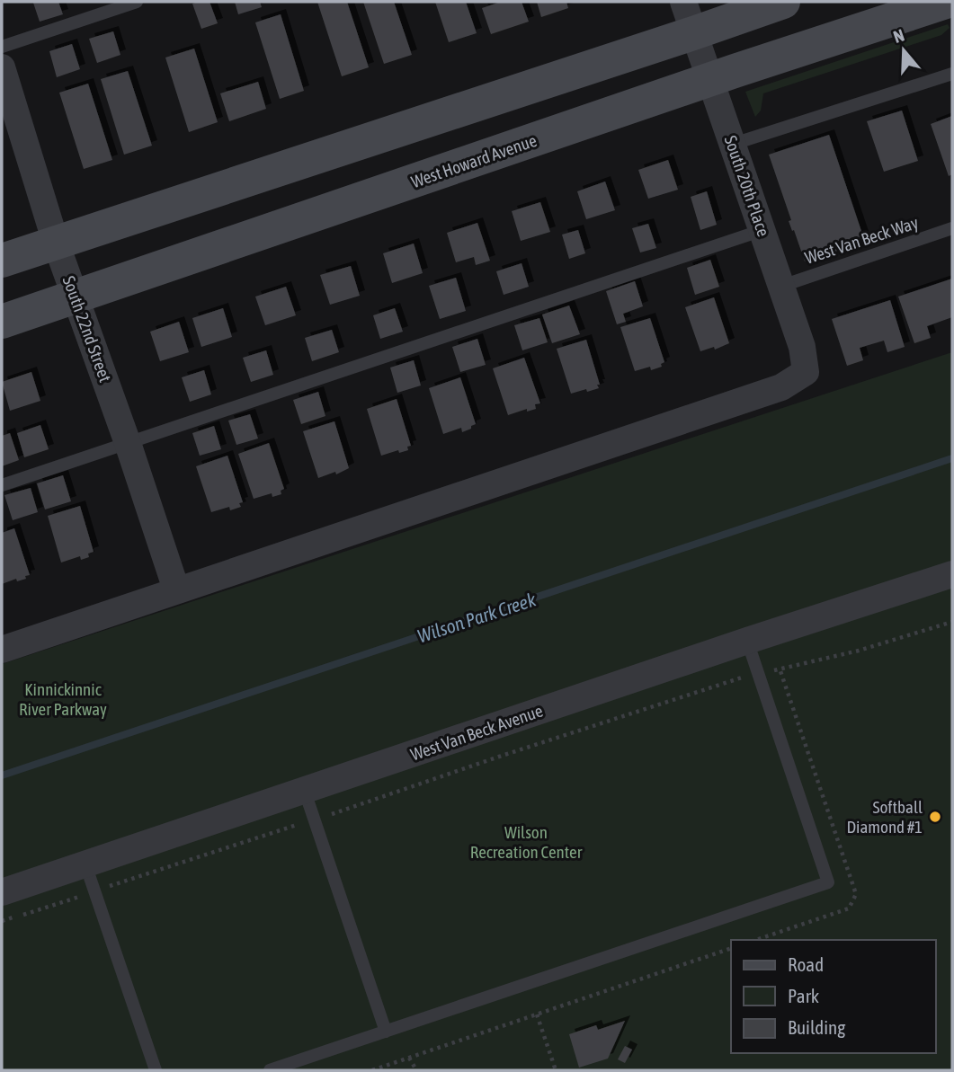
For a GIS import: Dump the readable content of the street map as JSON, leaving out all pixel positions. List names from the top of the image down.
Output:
{
  "streets": {
    "main road": ["West Howard Avenue"],
    "street": ["South 20th Place", "South 22nd Street", "West Van Beck Avenue"],
    "lane": ["West Van Beck Way"]
  },
  "crossings": [
    ["West Howard Avenue", "South 20th Place"],
    ["West Howard Avenue", "South 22nd Street"],
    ["South 20th Place", "West Van Beck Way"],
    ["South 20th Place", "South 22nd Street"]
  ],
  "water": ["Wilson Park Creek"],
  "parks": ["Kinnickinnic River Parkway", "Wilson Recreation Center"],
  "places": ["Softball Diamond #1"],
  "legend": ["Road", "Park", "Building"],
  "north": "top"
}
